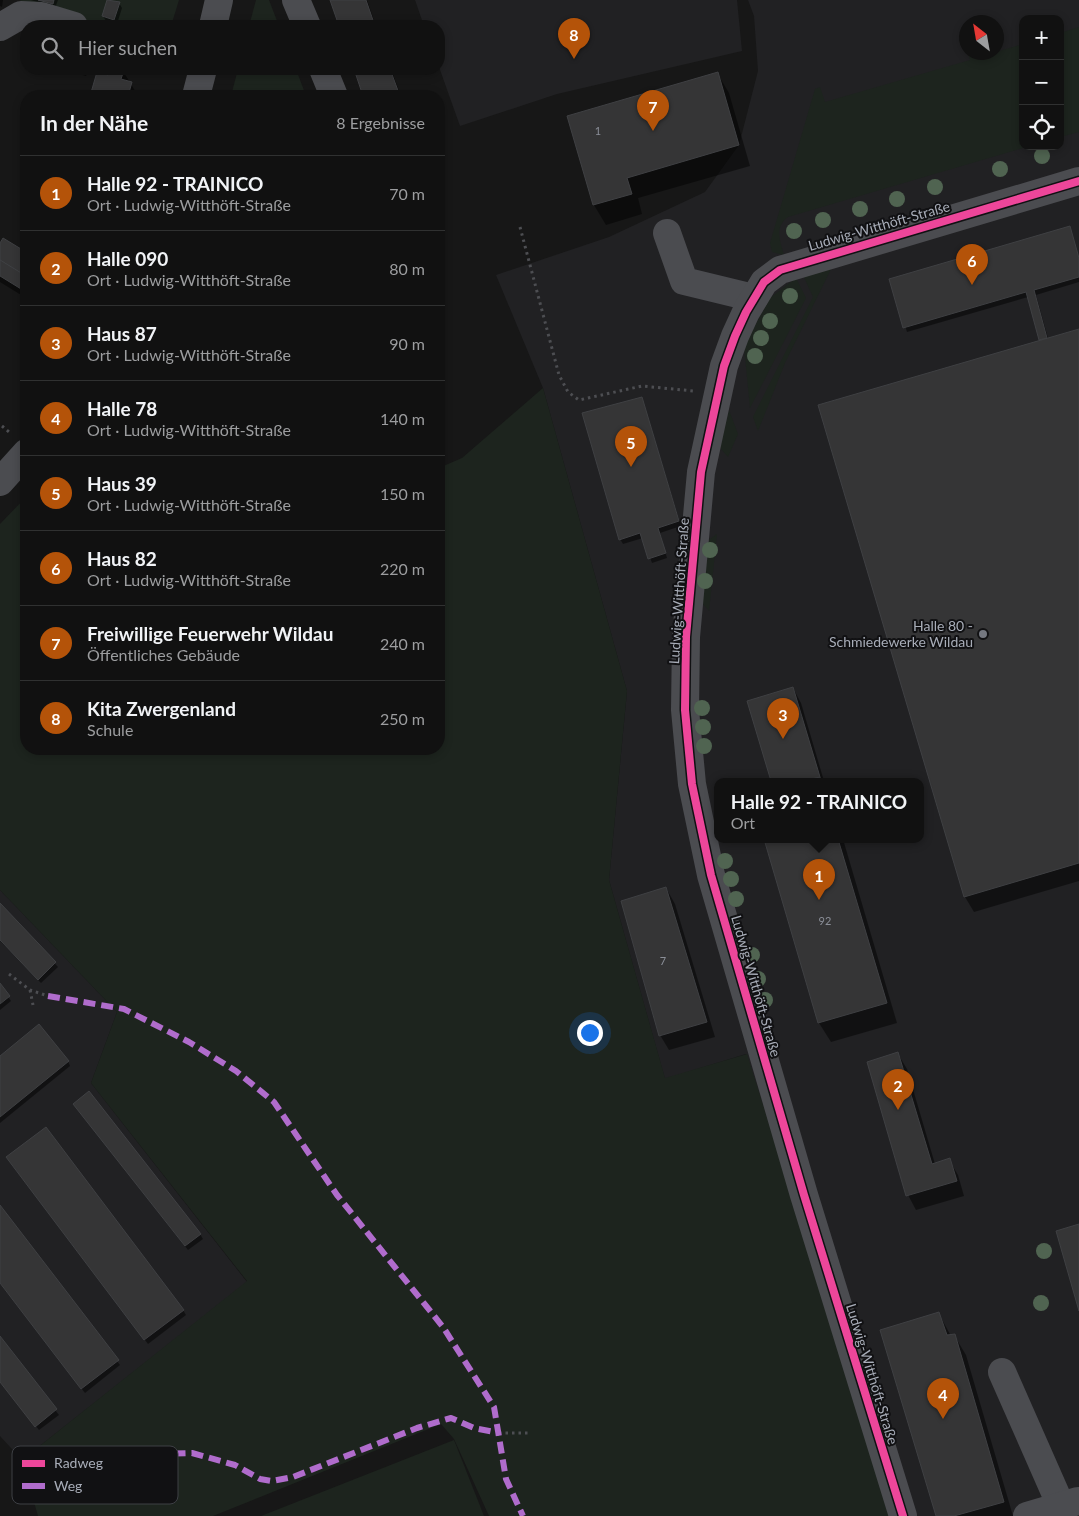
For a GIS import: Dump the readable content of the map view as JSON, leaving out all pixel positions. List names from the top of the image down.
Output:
{
  "streets": {
    "street": ["Ludwig-Witthöft-Straße"]
  },
  "places": ["Halle 80 - Schmiedewerke Wildau"],
  "house_numbers": ["1", "92", "7"],
  "legend": ["Radweg", "Weg"],
  "north": "top left",
  "page": {
    "map_buttons": ["+", "−"],
    "pins": [
      "8",
      "7",
      "6",
      "5",
      "3",
      "1",
      "2",
      "4"
    ],
    "search": "Hier suchen",
    "heading": ["In der Nähe", "8 Ergebnisse"],
    "list": [
      {
        "mark": "1",
        "name": "Halle 92 - TRAINICO",
        "note": "Ort · Ludwig-Witthöft-Straße",
        "value": "70 m"
      },
      {
        "mark": "2",
        "name": "Halle 090",
        "note": "Ort · Ludwig-Witthöft-Straße",
        "value": "80 m"
      },
      {
        "mark": "3",
        "name": "Haus 87",
        "note": "Ort · Ludwig-Witthöft-Straße",
        "value": "90 m"
      },
      {
        "mark": "4",
        "name": "Halle 78",
        "note": "Ort · Ludwig-Witthöft-Straße",
        "value": "140 m"
      },
      {
        "mark": "5",
        "name": "Haus 39",
        "note": "Ort · Ludwig-Witthöft-Straße",
        "value": "150 m"
      },
      {
        "mark": "6",
        "name": "Haus 82",
        "note": "Ort · Ludwig-Witthöft-Straße",
        "value": "220 m"
      },
      {
        "mark": "7",
        "name": "Freiwillige Feuerwehr Wildau",
        "note": "Öffentliches Gebäude",
        "value": "240 m"
      },
      {
        "mark": "8",
        "name": "Kita Zwergenland",
        "note": "Schule",
        "value": "250 m"
      }
    ],
    "popup": ["Halle 92 - TRAINICO", "Ort"]
  }
}
